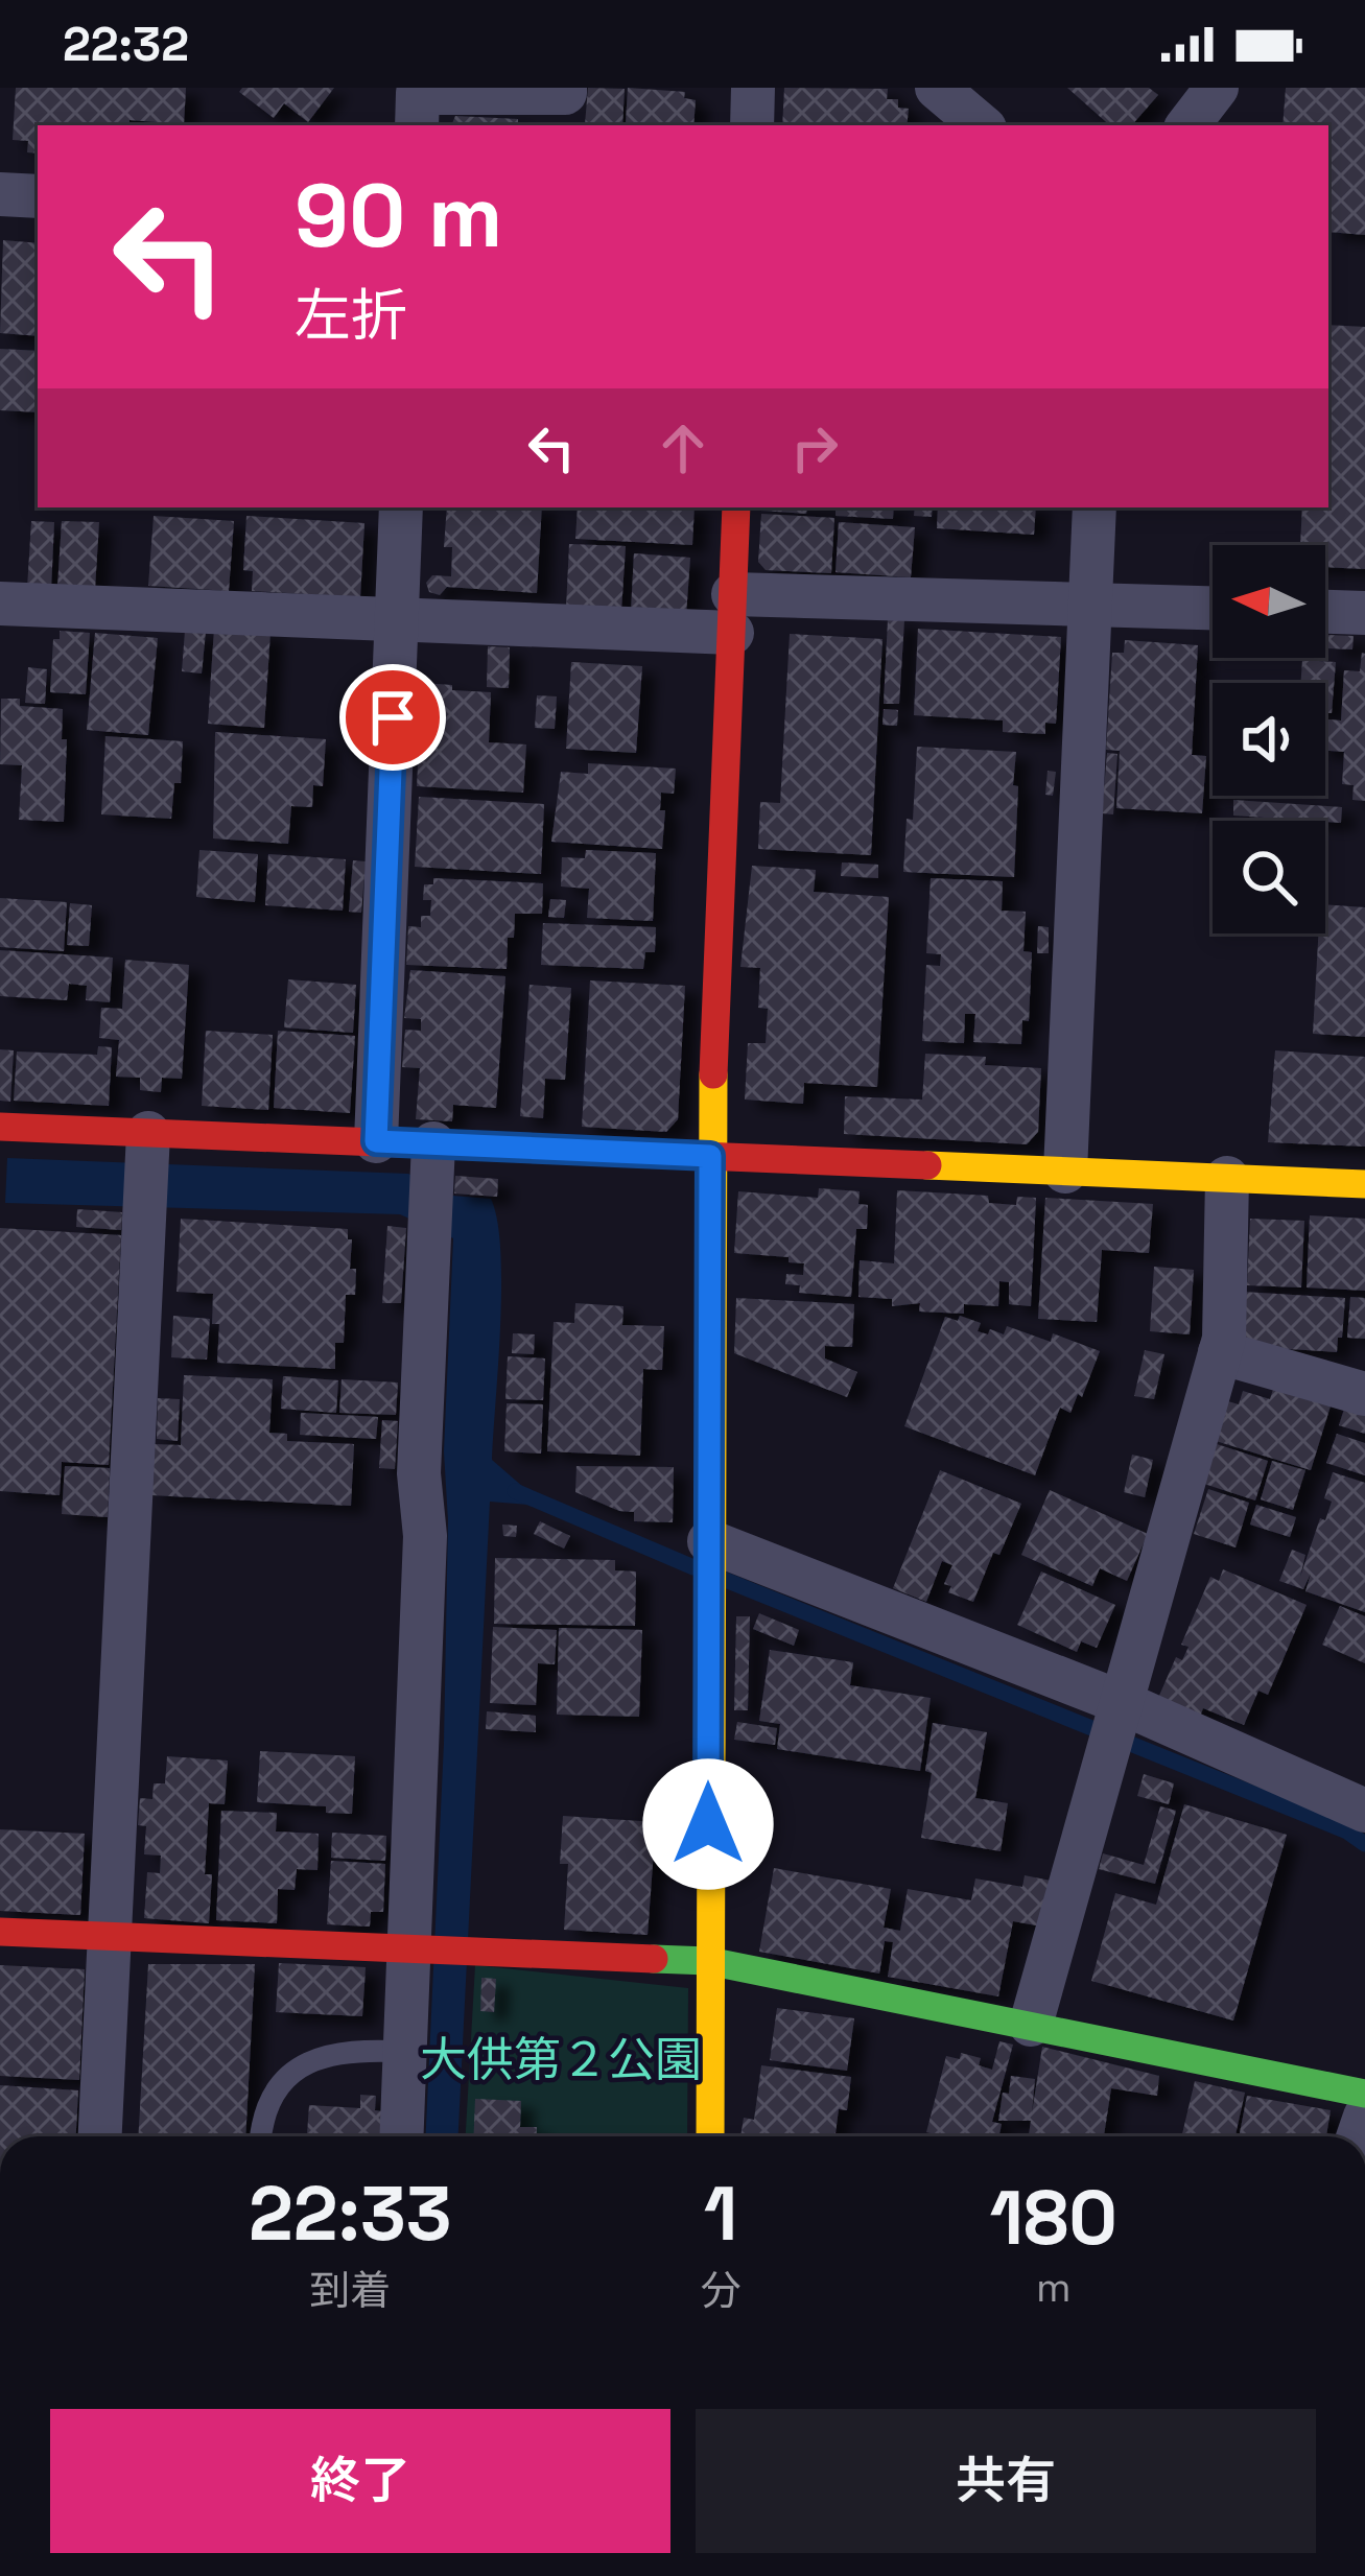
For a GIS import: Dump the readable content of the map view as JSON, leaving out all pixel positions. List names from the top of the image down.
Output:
{
  "parks": ["大供第２公園"],
  "north": "left",
  "page": {
    "status": "22:32",
    "turn": ["90 m", "左折"],
    "eta": [
      "22:33",
      "到着",
      "1",
      "分",
      "180",
      "m"
    ],
    "buttons": ["終了", "共有"]
  }
}
